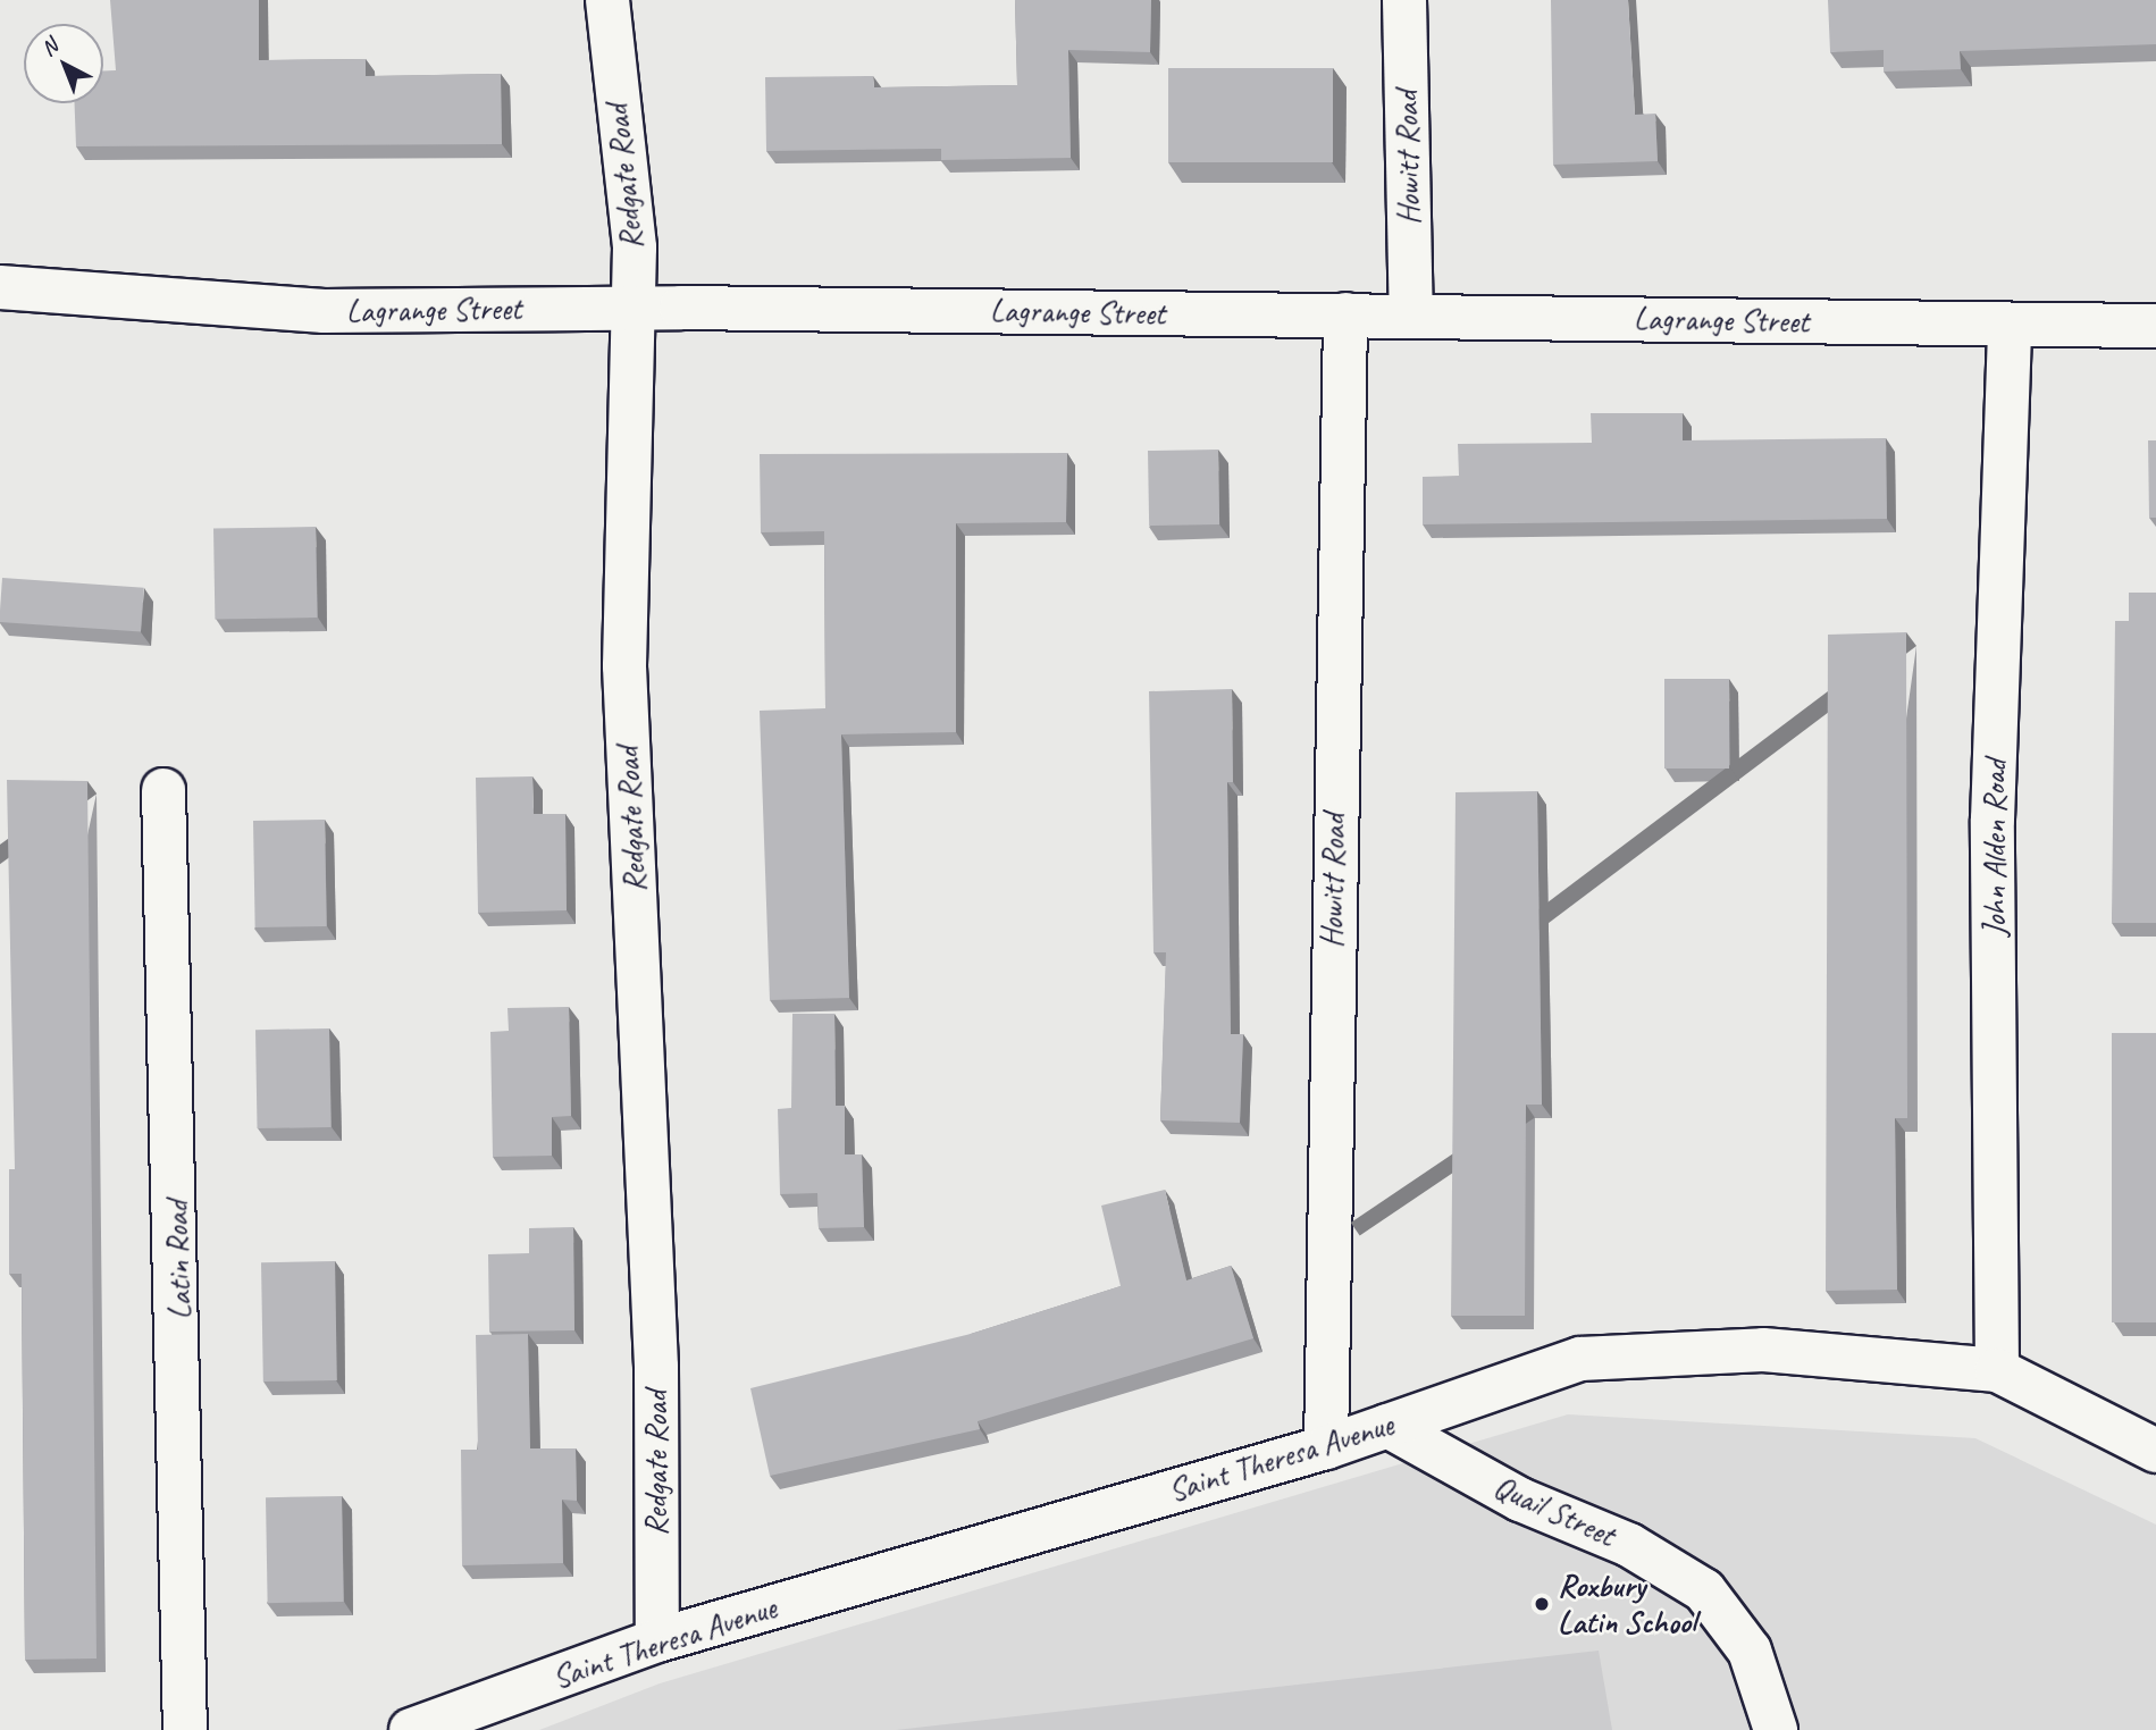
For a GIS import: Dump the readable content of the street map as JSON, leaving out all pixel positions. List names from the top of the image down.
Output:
{
  "streets": {
    "street": [
      "Howitt Road",
      "Redgate Road",
      "Lagrange Street",
      "John Alden Road",
      "Latin Road",
      "Saint Theresa Avenue",
      "Quail Street"
    ]
  },
  "crossings": [
    ["Howitt Road", "Lagrange Street"],
    ["Howitt Road", "Saint Theresa Avenue"],
    ["Redgate Road", "Lagrange Street"],
    ["Redgate Road", "Saint Theresa Avenue"],
    ["Lagrange Street", "John Alden Road"],
    ["John Alden Road", "Saint Theresa Avenue"],
    ["Saint Theresa Avenue", "Quail Street"]
  ],
  "places": ["Roxbury Latin School"],
  "north": "top left"
}
